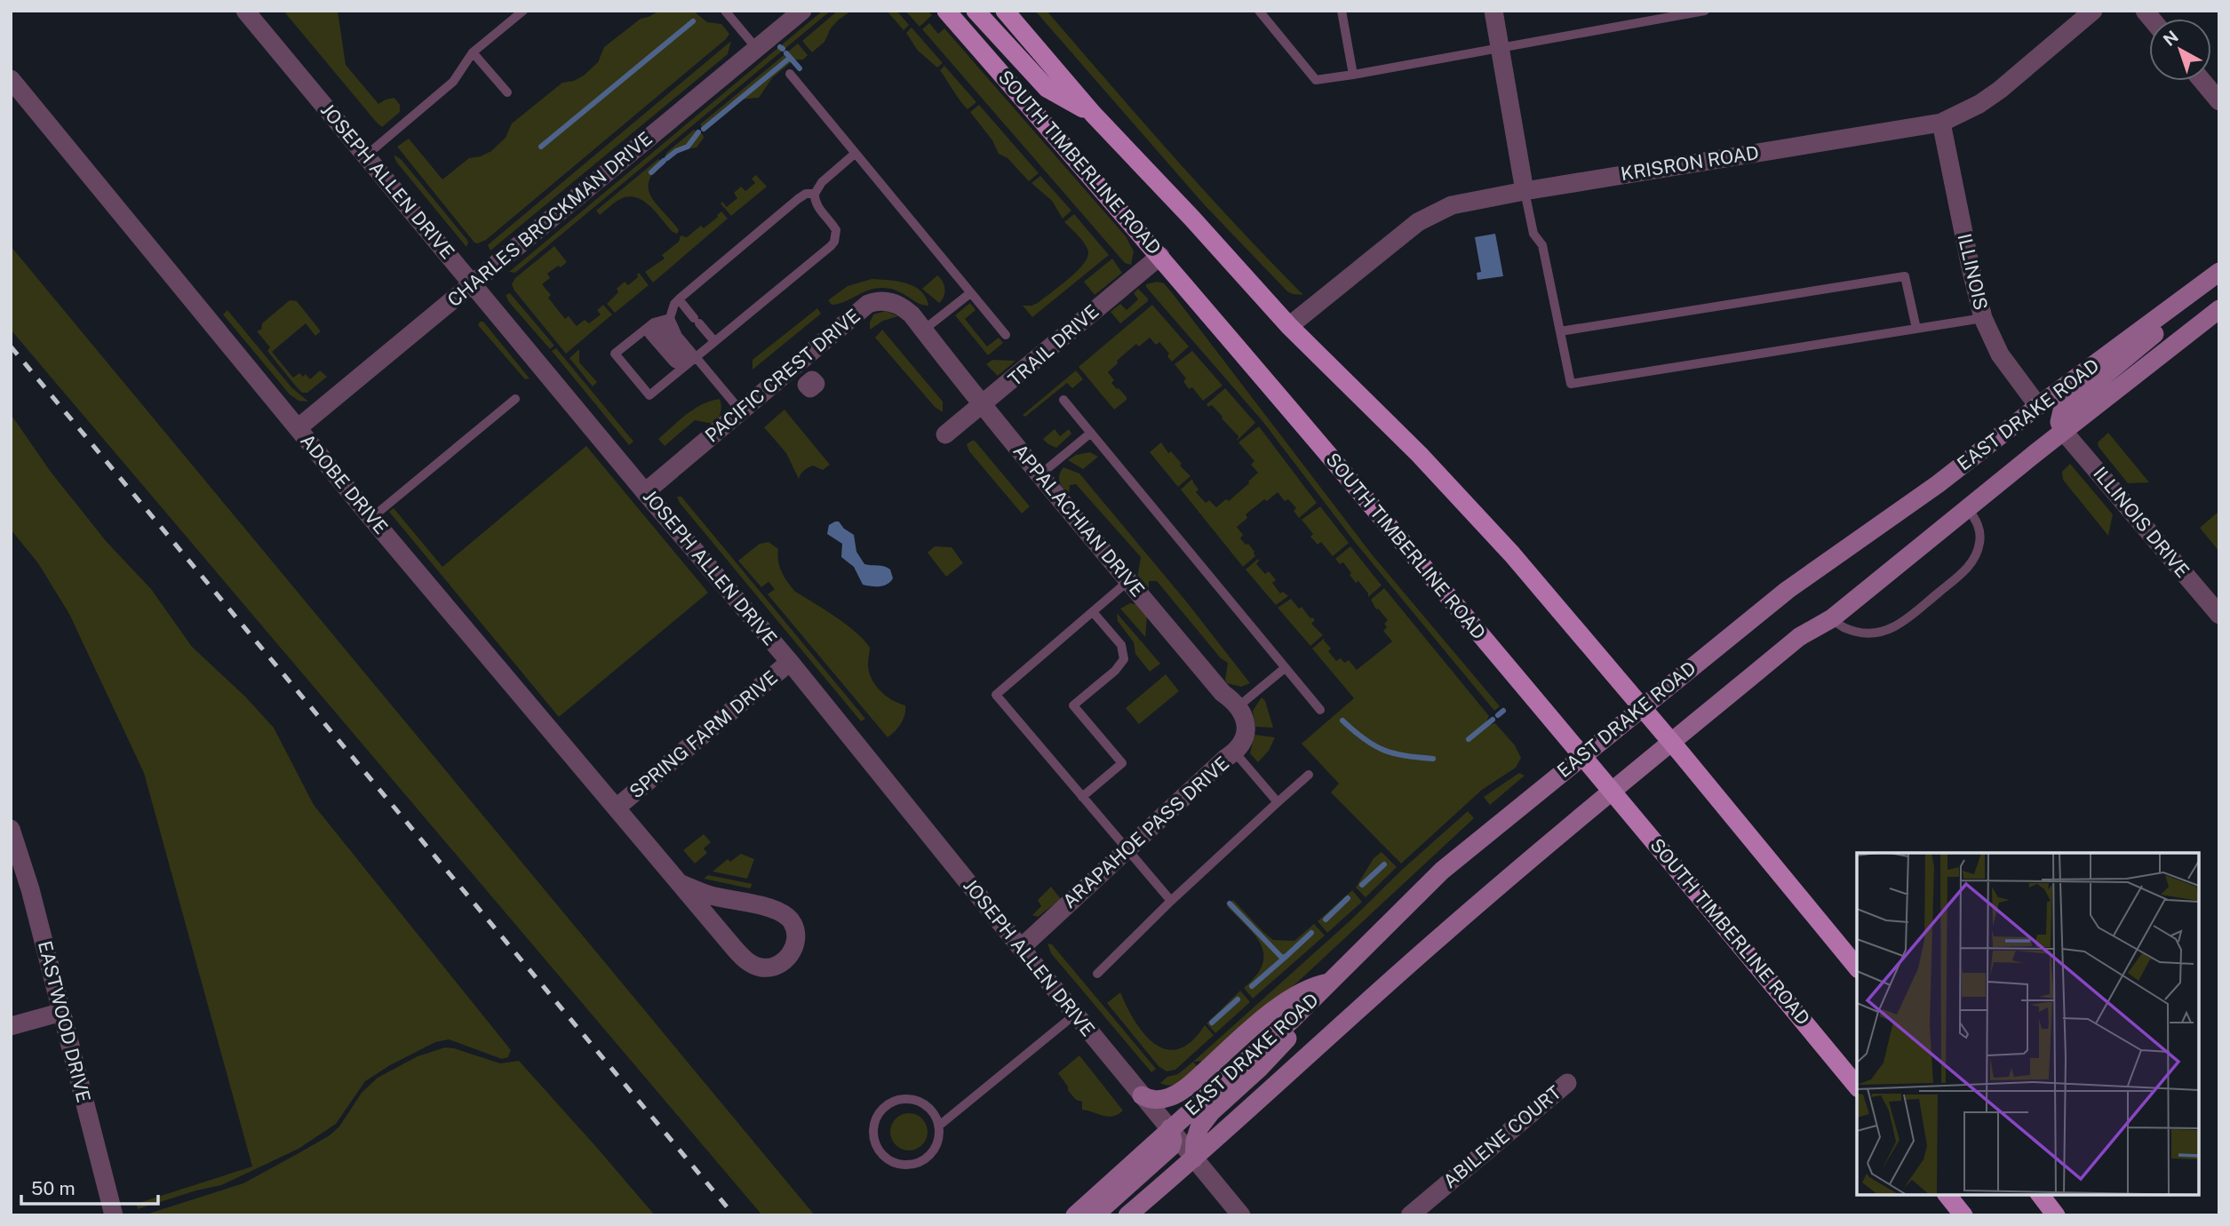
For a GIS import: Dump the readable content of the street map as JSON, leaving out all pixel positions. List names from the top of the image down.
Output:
{
  "streets": {
    "main road": ["SOUTH TIMBERLINE ROAD", "EAST DRAKE ROAD"],
    "street": [
      "KRISRON ROAD",
      "JOSEPH ALLEN DRIVE",
      "CHARLES BROCKMAN DRIVE",
      "ILLINOIS",
      "TRAIL DRIVE",
      "PACIFIC CREST DRIVE",
      "ADOBE DRIVE",
      "APPALACHIAN DRIVE",
      "ILLINOIS DRIVE",
      "SPRING FARM DRIVE",
      "ARAPAHOE PASS DRIVE",
      "EASTWOOD DRIVE",
      "ABILENE COURT"
    ]
  },
  "crossings": [
    ["SOUTH TIMBERLINE ROAD", "TRAIL DRIVE"],
    ["SOUTH TIMBERLINE ROAD", "EAST DRAKE ROAD"],
    ["KRISRON ROAD", "ILLINOIS"],
    ["JOSEPH ALLEN DRIVE", "CHARLES BROCKMAN DRIVE"],
    ["JOSEPH ALLEN DRIVE", "PACIFIC CREST DRIVE"],
    ["JOSEPH ALLEN DRIVE", "EAST DRAKE ROAD"],
    ["JOSEPH ALLEN DRIVE", "SPRING FARM DRIVE"],
    ["JOSEPH ALLEN DRIVE", "ARAPAHOE PASS DRIVE"],
    ["CHARLES BROCKMAN DRIVE", "ADOBE DRIVE"],
    ["ILLINOIS", "EAST DRAKE ROAD"],
    ["TRAIL DRIVE", "APPALACHIAN DRIVE"],
    ["PACIFIC CREST DRIVE", "APPALACHIAN DRIVE"],
    ["EAST DRAKE ROAD", "ILLINOIS DRIVE"],
    ["ADOBE DRIVE", "SPRING FARM DRIVE"],
    ["APPALACHIAN DRIVE", "ARAPAHOE PASS DRIVE"]
  ],
  "scale_bar": "50 m",
  "north": "top left"
}
